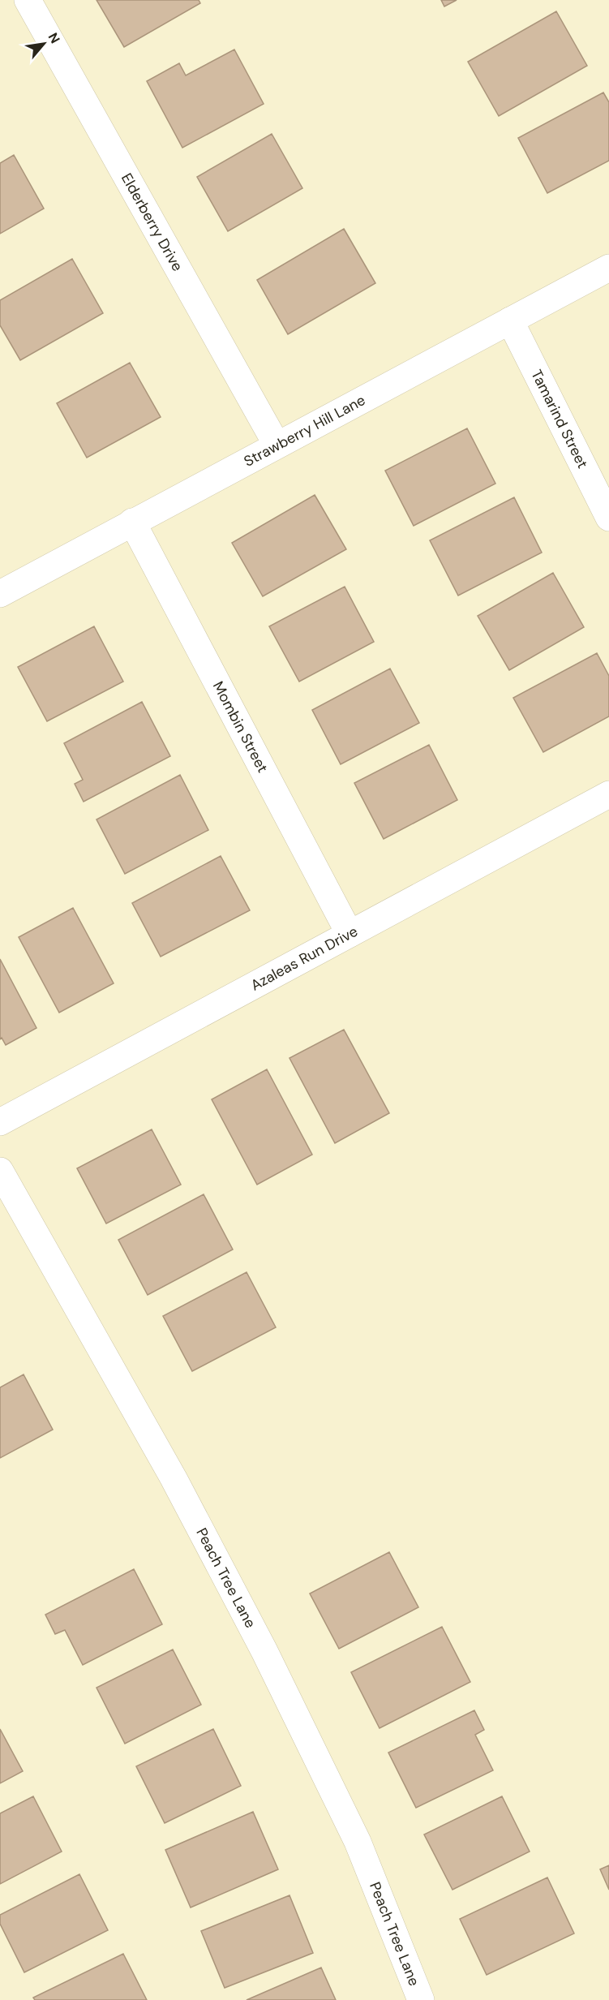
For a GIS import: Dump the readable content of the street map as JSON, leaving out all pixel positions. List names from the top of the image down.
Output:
{
  "streets": {
    "street": [
      "Elderberry Drive",
      "Tamarind Street",
      "Strawberry Hill Lane",
      "Mombin Street",
      "Azaleas Run Drive",
      "Peach Tree Lane"
    ]
  },
  "crossings": [
    ["Elderberry Drive", "Strawberry Hill Lane"],
    ["Tamarind Street", "Strawberry Hill Lane"],
    ["Strawberry Hill Lane", "Mombin Street"],
    ["Mombin Street", "Azaleas Run Drive"]
  ],
  "north": "top right"
}
